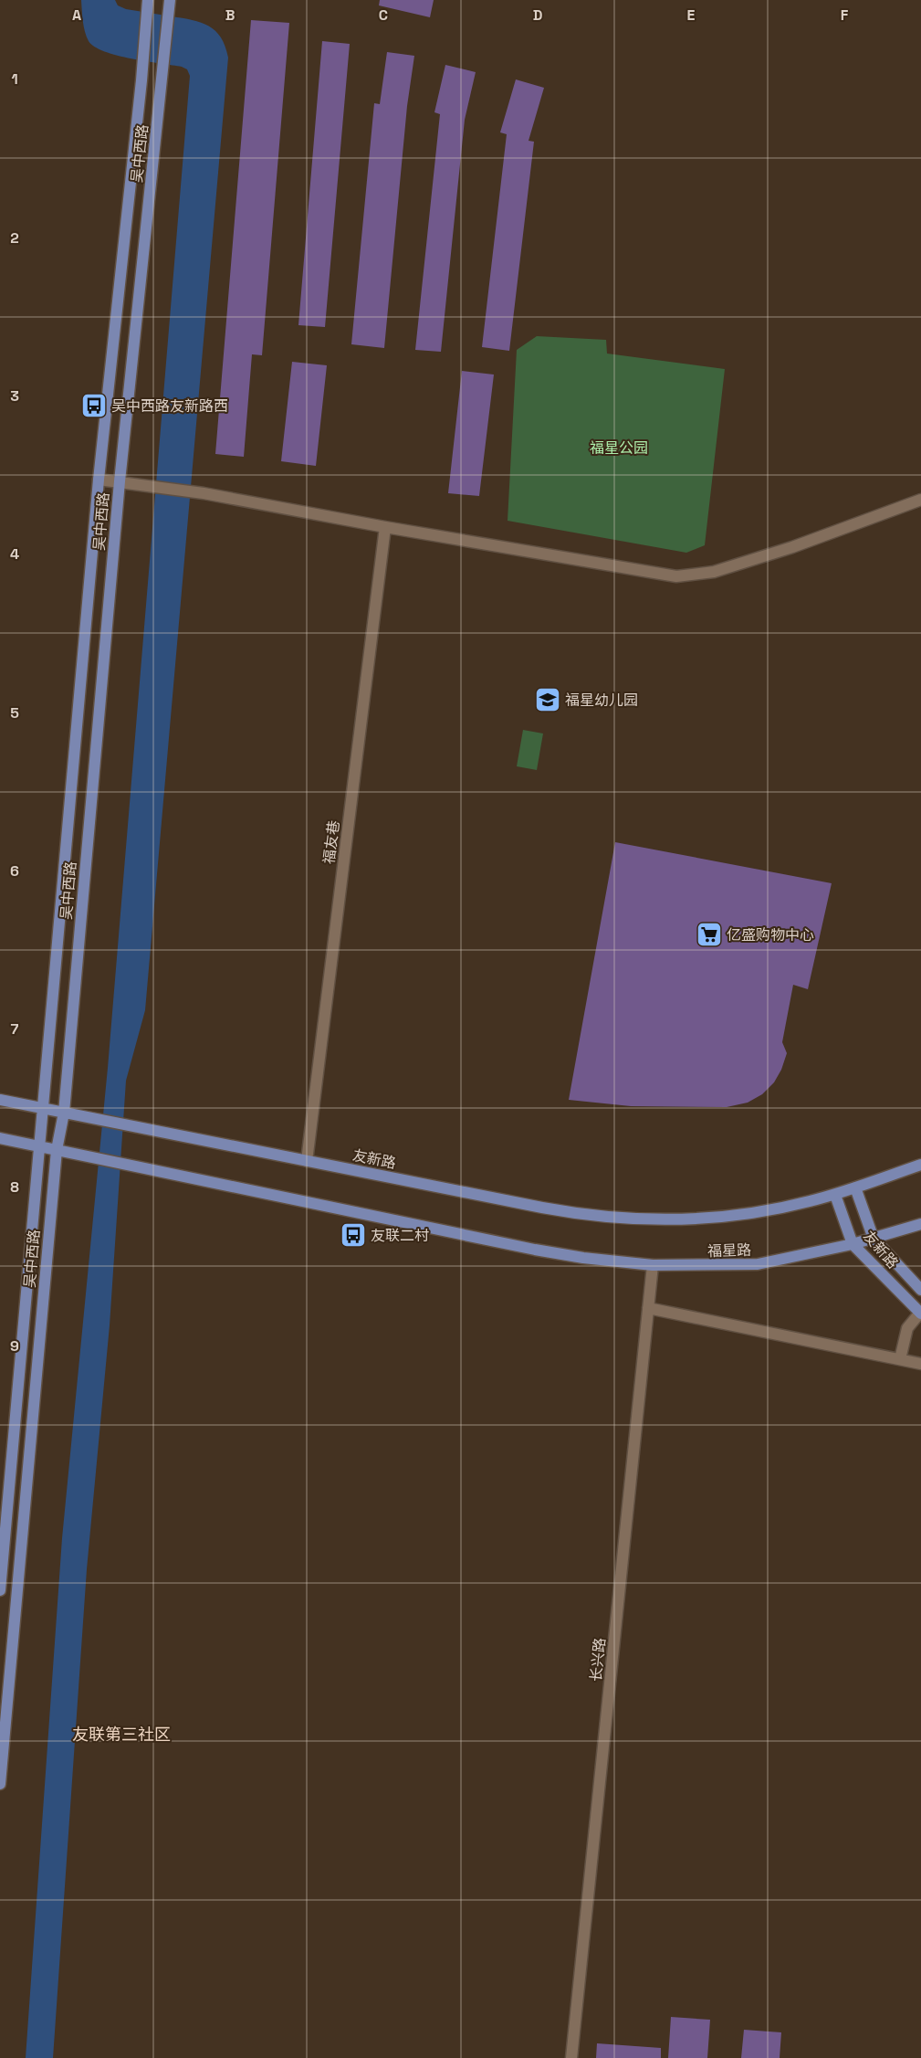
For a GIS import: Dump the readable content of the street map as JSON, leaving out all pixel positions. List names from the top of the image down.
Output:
{
  "streets": {
    "main road": ["吴中西路", "友新路", "福星路"],
    "street": ["福友巷", "长兴路"]
  },
  "crossings": [
    ["吴中西路", "友新路"],
    ["吴中西路", "福星路"],
    ["福友巷", "友新路"],
    ["友新路", "福星路"],
    ["福星路", "长兴路"]
  ],
  "districts": ["友联第三社区"],
  "parks": ["福星公园"],
  "places": {
    "bus stop": ["吴中西路友新路西", "友联二村"],
    "school or university": ["福星幼儿园"],
    "supermarket": ["亿盛购物中心"]
  },
  "grid": {
    "columns": [
      "A",
      "B",
      "C",
      "D",
      "E",
      "F"
    ],
    "rows": [
      "1",
      "2",
      "3",
      "4",
      "5",
      "6",
      "7",
      "8",
      "9"
    ]
  }
}
